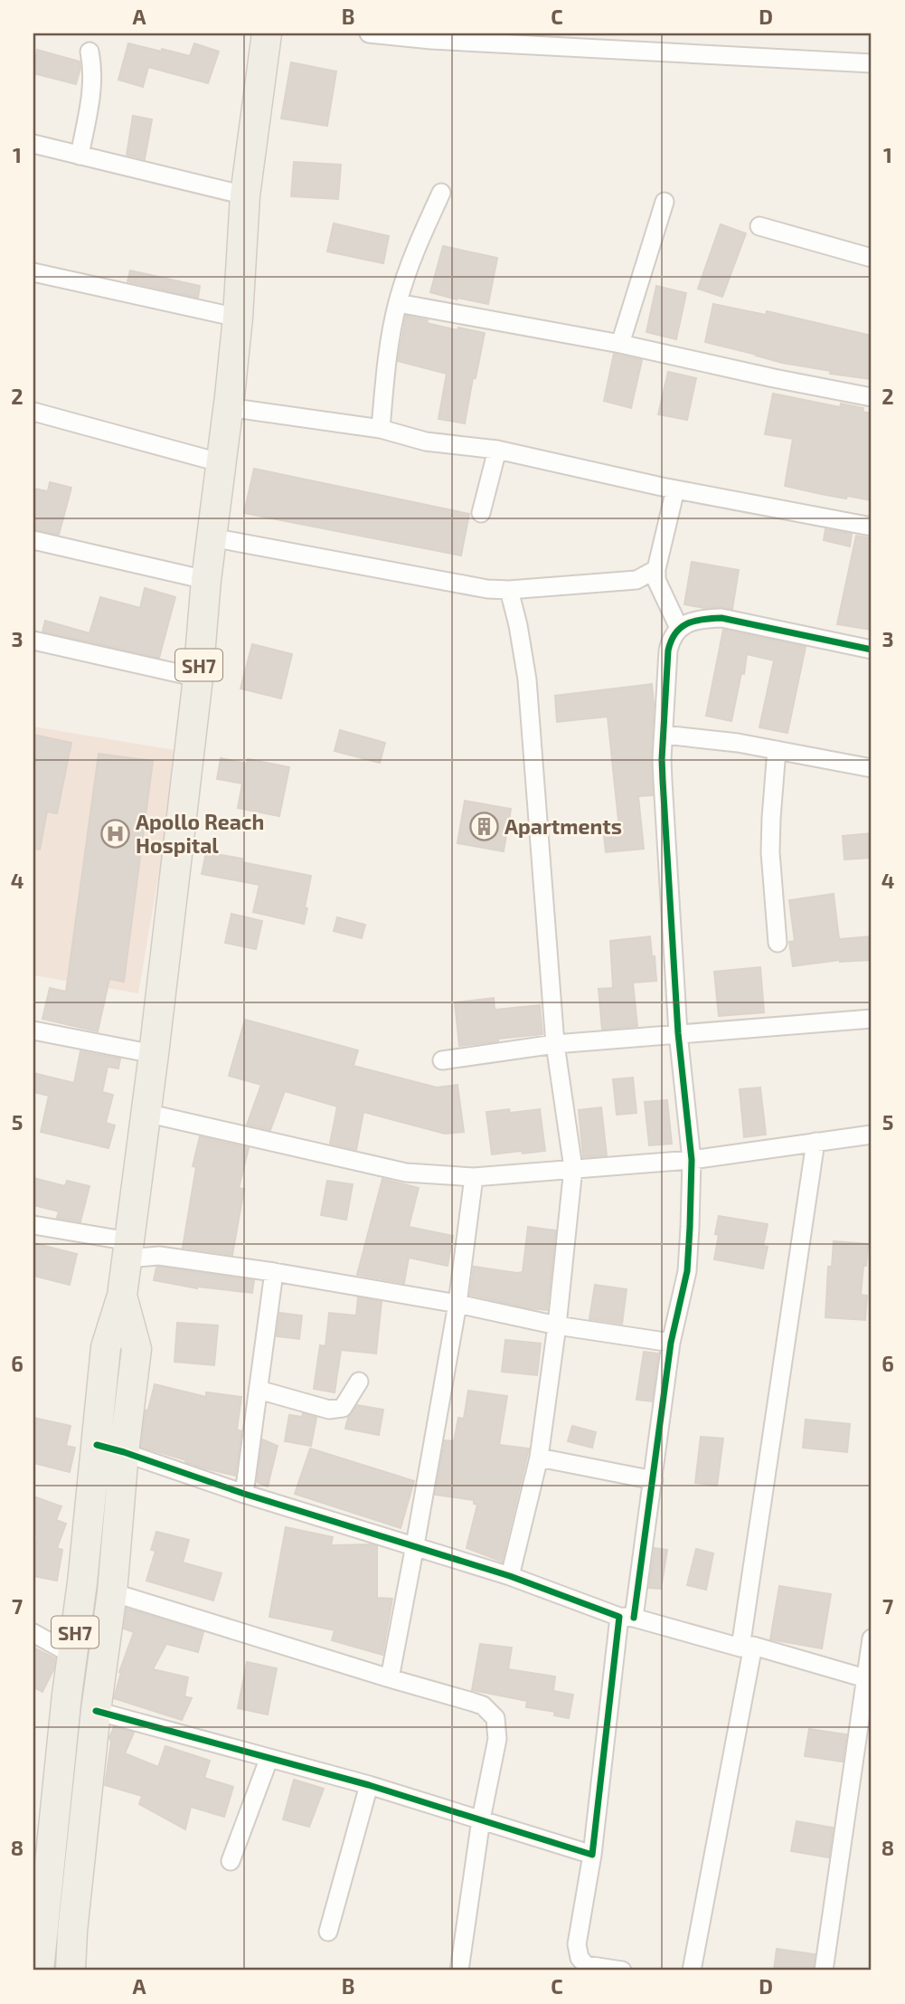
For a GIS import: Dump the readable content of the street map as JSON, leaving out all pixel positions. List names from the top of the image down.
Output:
{
  "streets": {
    "main road": ["SH7"]
  },
  "places": {
    "building": ["Apartments"],
    "hospital": ["Apollo Reach Hospital"]
  },
  "grid": {
    "columns": [
      "A",
      "B",
      "C",
      "D"
    ],
    "rows": [
      "1",
      "2",
      "3",
      "4",
      "5",
      "6",
      "7",
      "8"
    ]
  }
}
